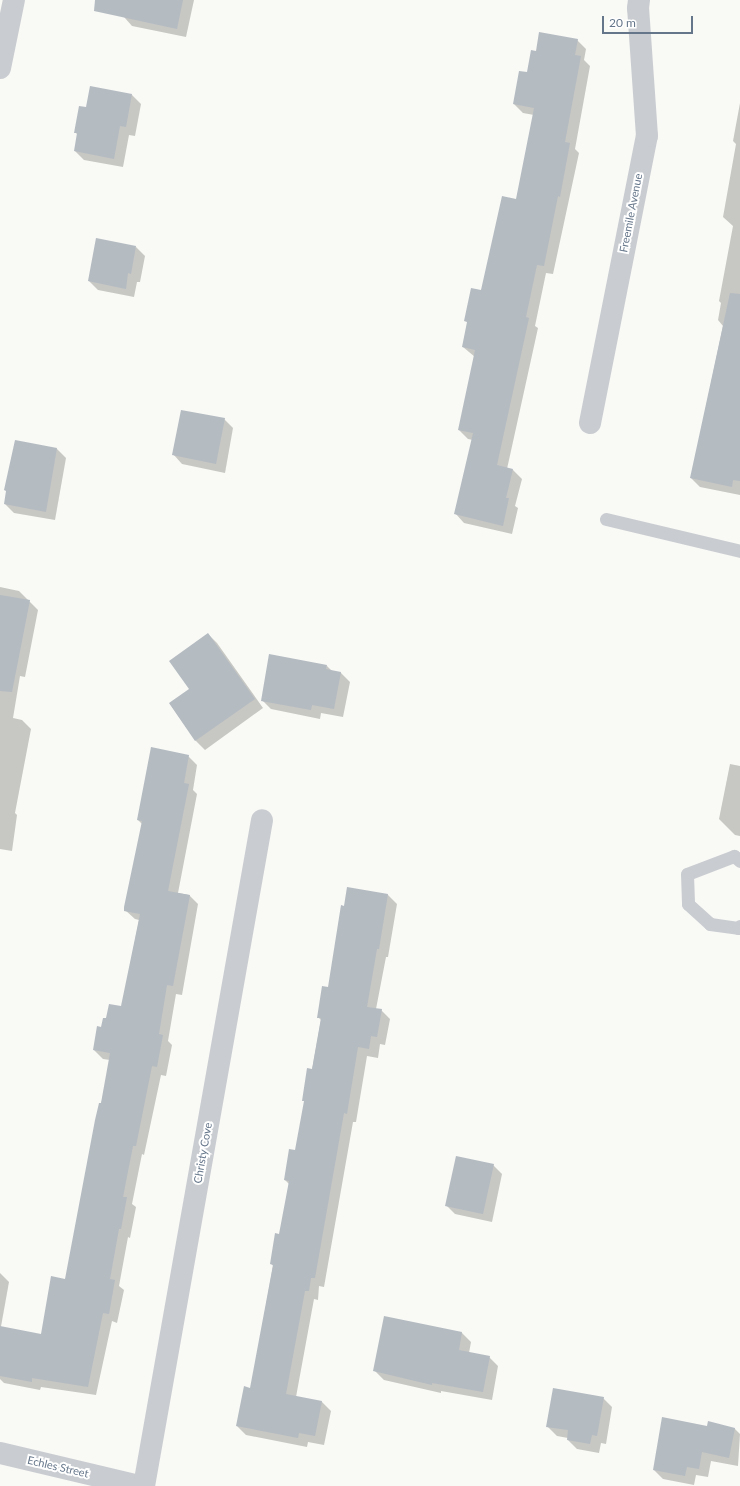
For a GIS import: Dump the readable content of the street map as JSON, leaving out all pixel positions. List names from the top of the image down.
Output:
{
  "streets": {
    "street": ["Freemile Avenue", "Christy Cove", "Echles Street"]
  },
  "scale_bar": "20 m"
}
